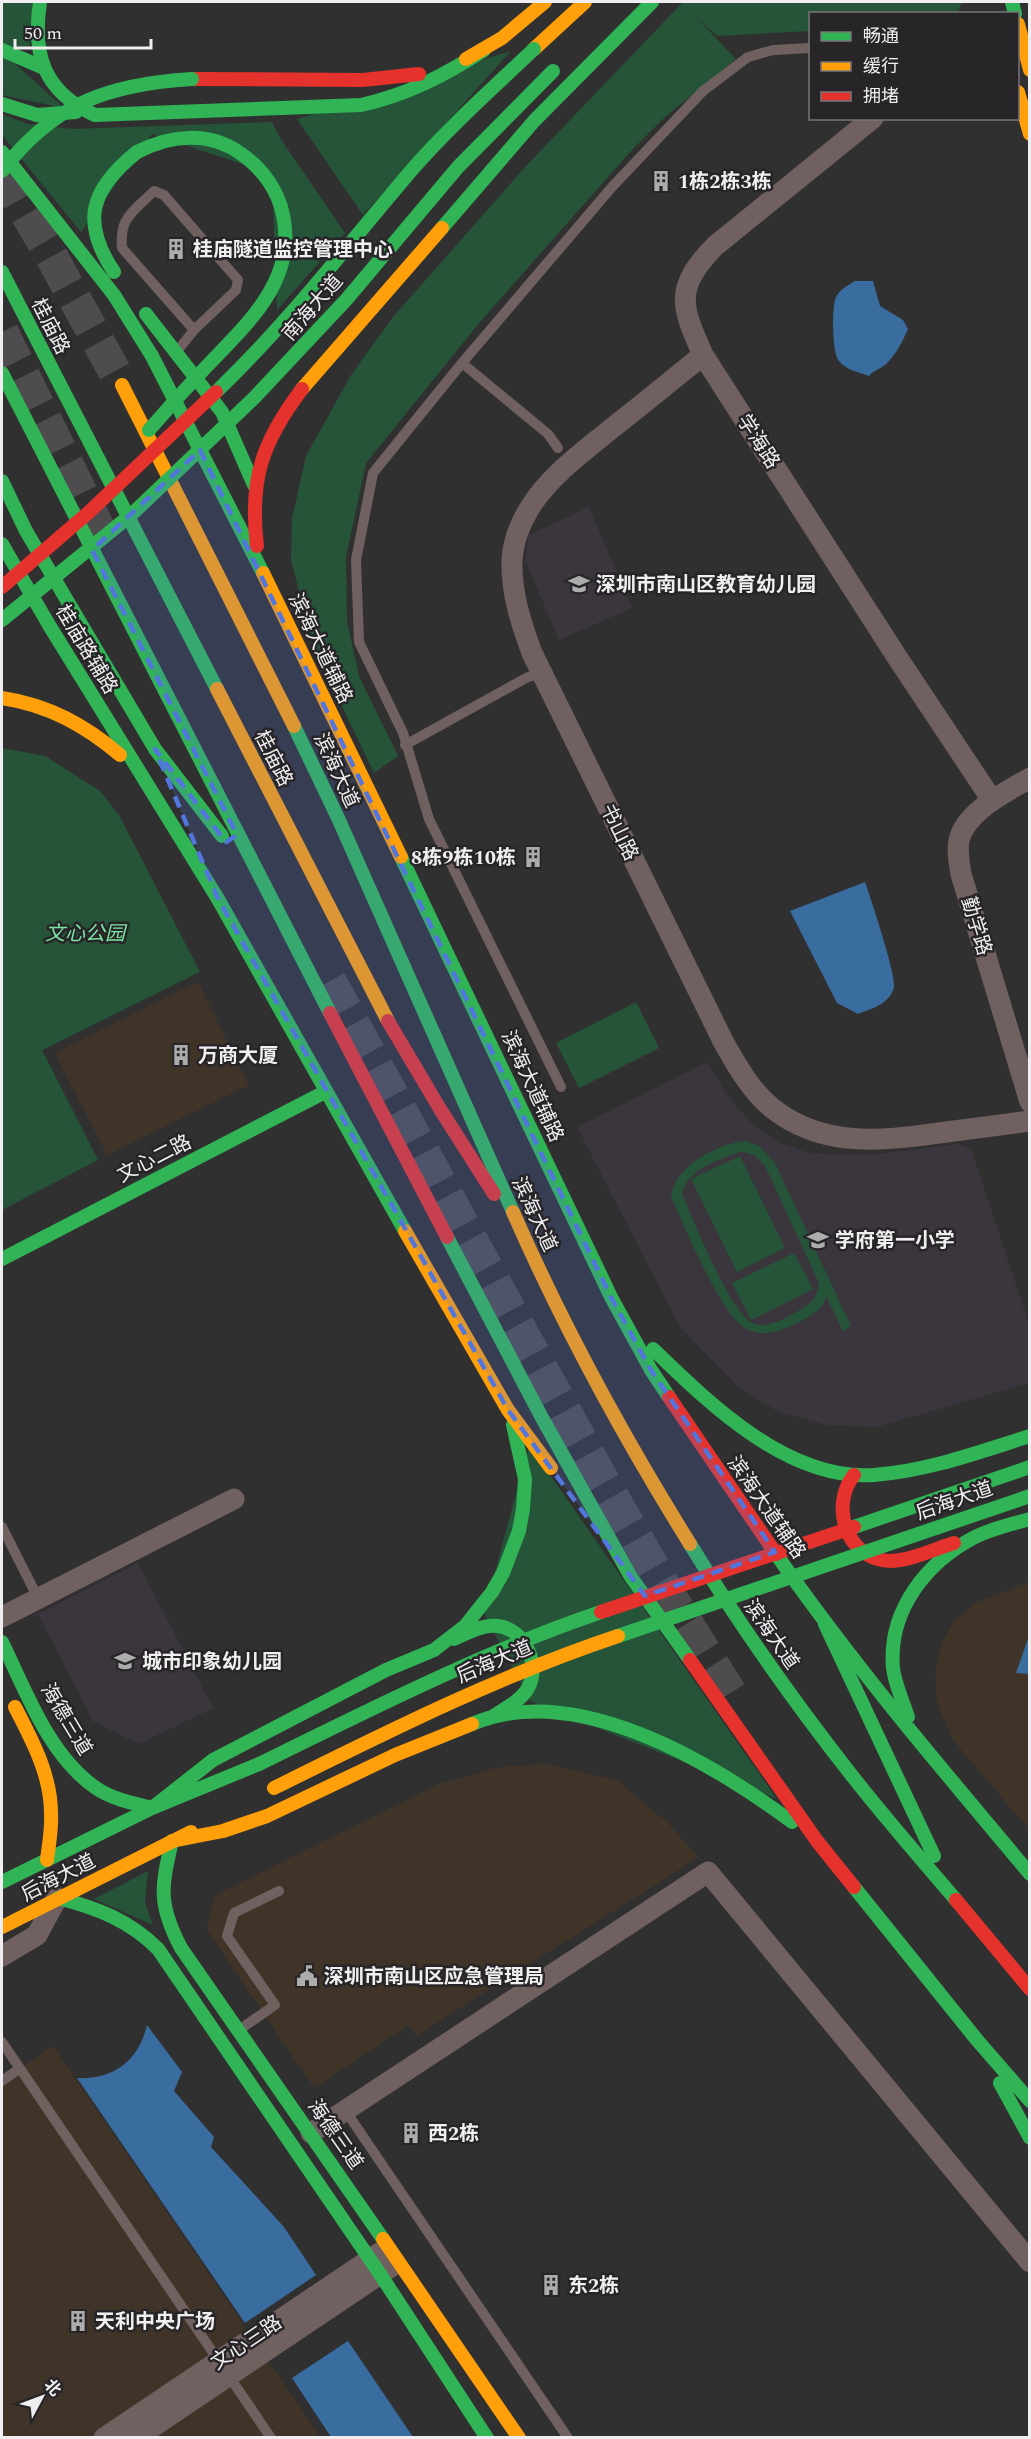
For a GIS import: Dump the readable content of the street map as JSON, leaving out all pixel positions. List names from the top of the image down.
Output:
{
  "streets": {
    "main road": [
      "南海大道",
      "桂庙路",
      "滨海大道辅路",
      "桂庙路辅路",
      "滨海大道",
      "文心二路",
      "后海大道",
      "海德三道"
    ],
    "street": [
      "学海路",
      "书山路",
      "勤学路",
      "文心三路"
    ]
  },
  "crossings": [
    ["桂庙路", "滨海大道"],
    ["学海路", "书山路"],
    ["学海路", "勤学路"],
    ["后海大道", "海德三道"],
    ["海德三道", "文心三路"]
  ],
  "parks": ["文心公园"],
  "places": {
    "building": [
      "1栋2栋3栋",
      "桂庙隧道监控管理中心",
      "8栋9栋10栋",
      "万商大厦",
      "西2栋",
      "东2栋",
      "天利中央广场"
    ],
    "school or university": ["深圳市南山区教育幼儿园", "学府第一小学", "城市印象幼儿园"],
    "public building": ["深圳市南山区应急管理局"]
  },
  "legend": ["畅通", "缓行", "拥堵"],
  "scale_bar": "50 m",
  "north": "top right"
}
